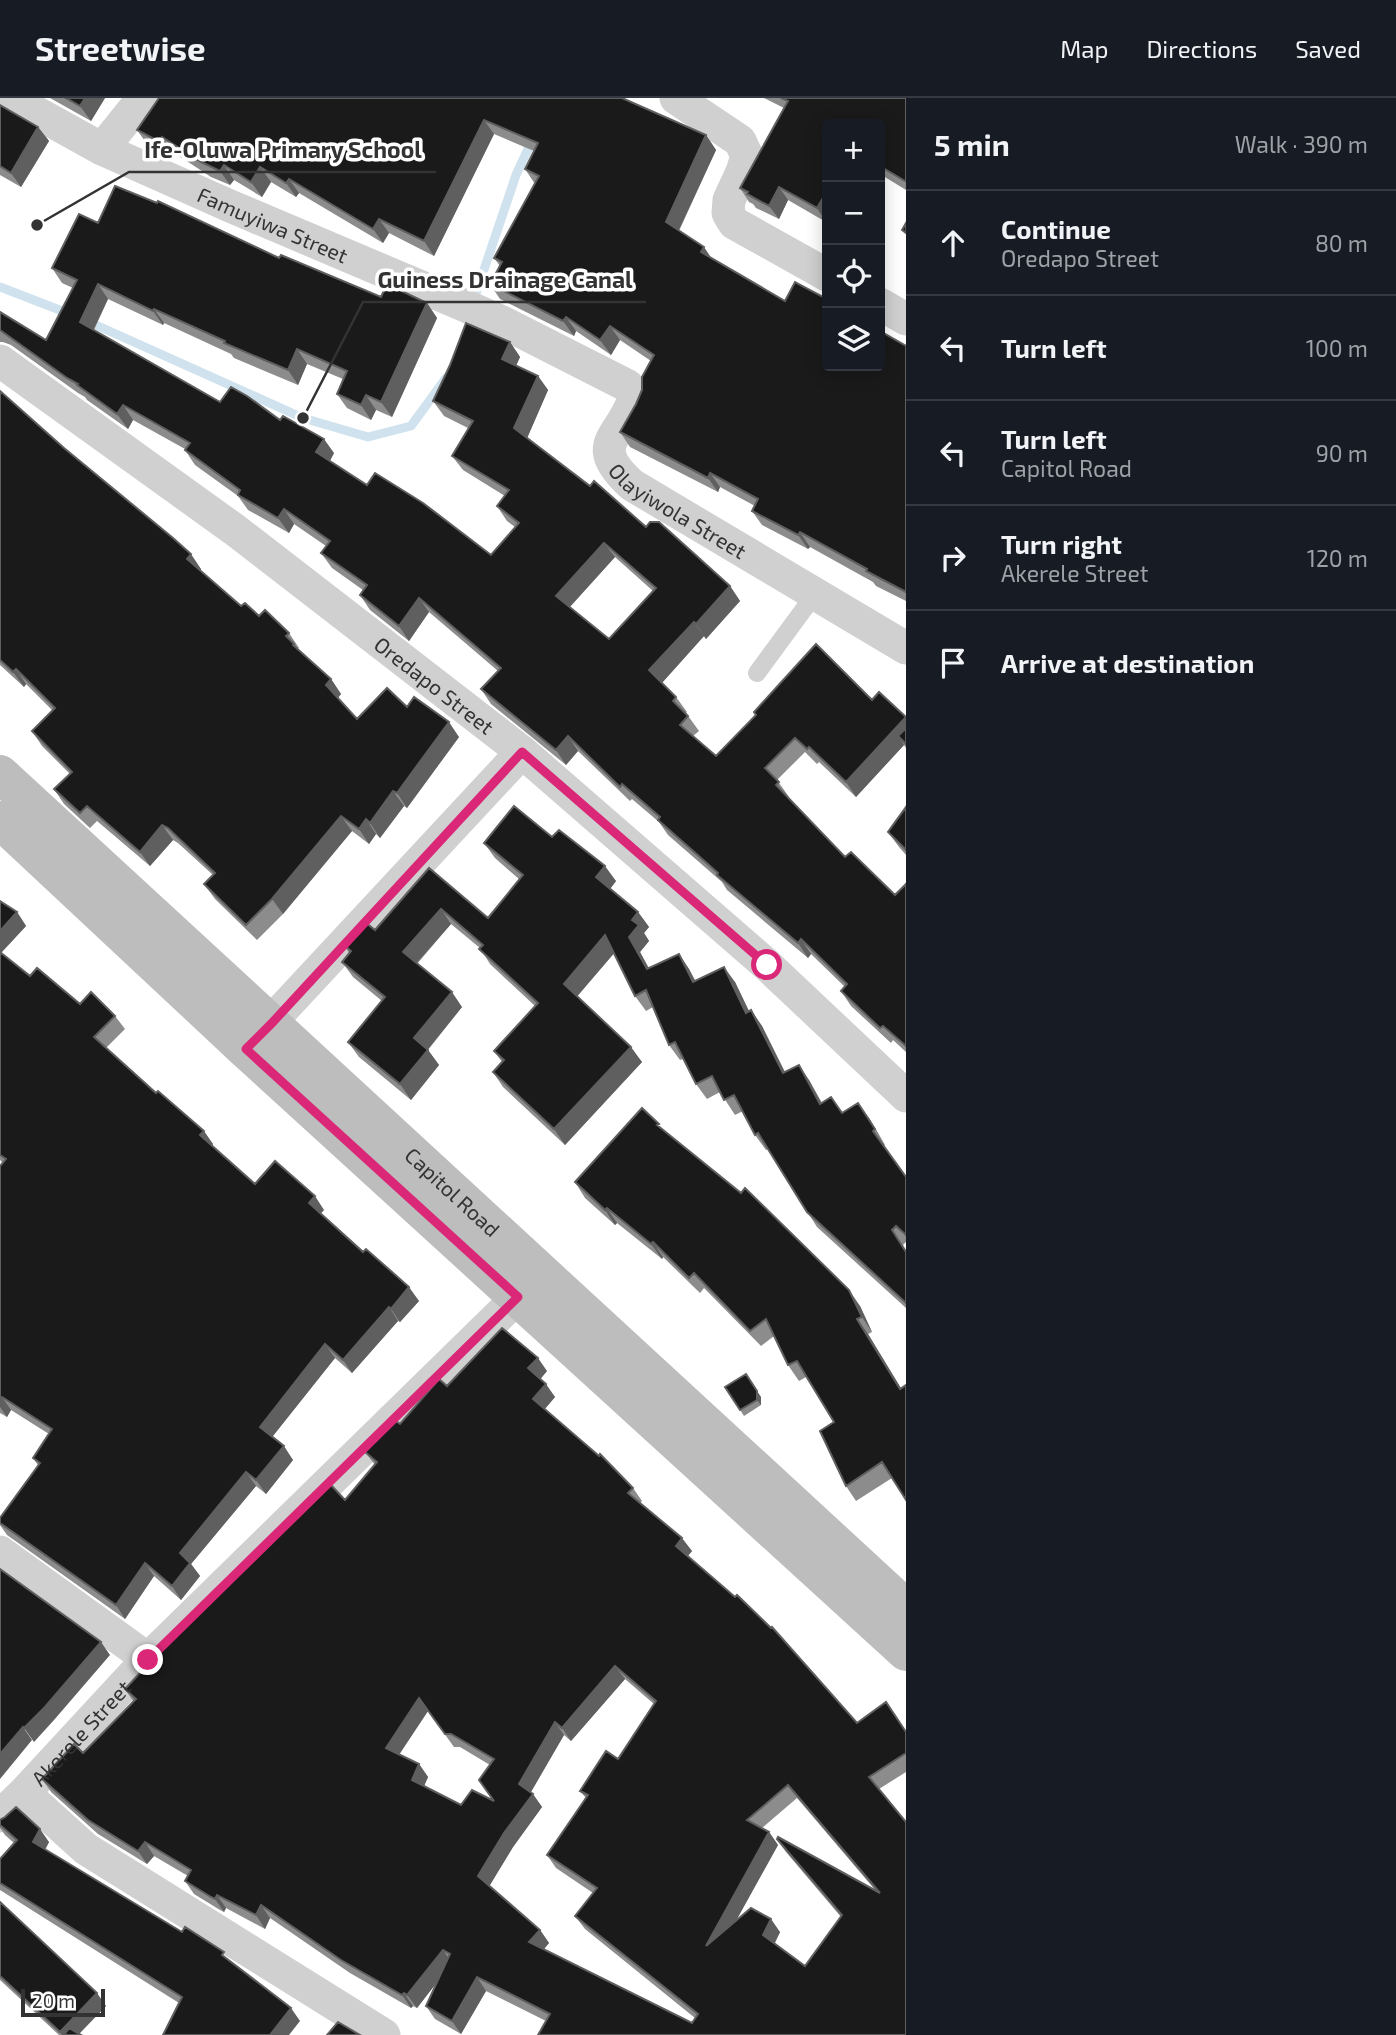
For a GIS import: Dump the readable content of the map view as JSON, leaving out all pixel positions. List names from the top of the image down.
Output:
{
  "streets": {
    "main road": ["Capitol Road"],
    "street": [
      "Famuyiwa Street",
      "Olayiwola Street",
      "Oredapo Street",
      "Akerele Street"
    ]
  },
  "crossings": [
    ["Famuyiwa Street", "Olayiwola Street"],
    ["Capitol Road", "Akerele Street"]
  ],
  "places": ["Ife-Oluwa Primary School", "Guiness Drainage Canal"],
  "scale_bar": "20 m",
  "page": {
    "header": "Streetwise",
    "nav": ["Map", "Directions", "Saved"],
    "heading": ["5 min", "Walk · 390 m"],
    "map_buttons": ["+", "−"],
    "list": [
      ["Continue", "Oredapo Street", "80 m"],
      ["Turn left", "100 m"],
      ["Turn left", "Capitol Road", "90 m"],
      ["Turn right", "Akerele Street", "120 m"],
      "Arrive at destination"
    ],
    "scale": "20 m"
  }
}
